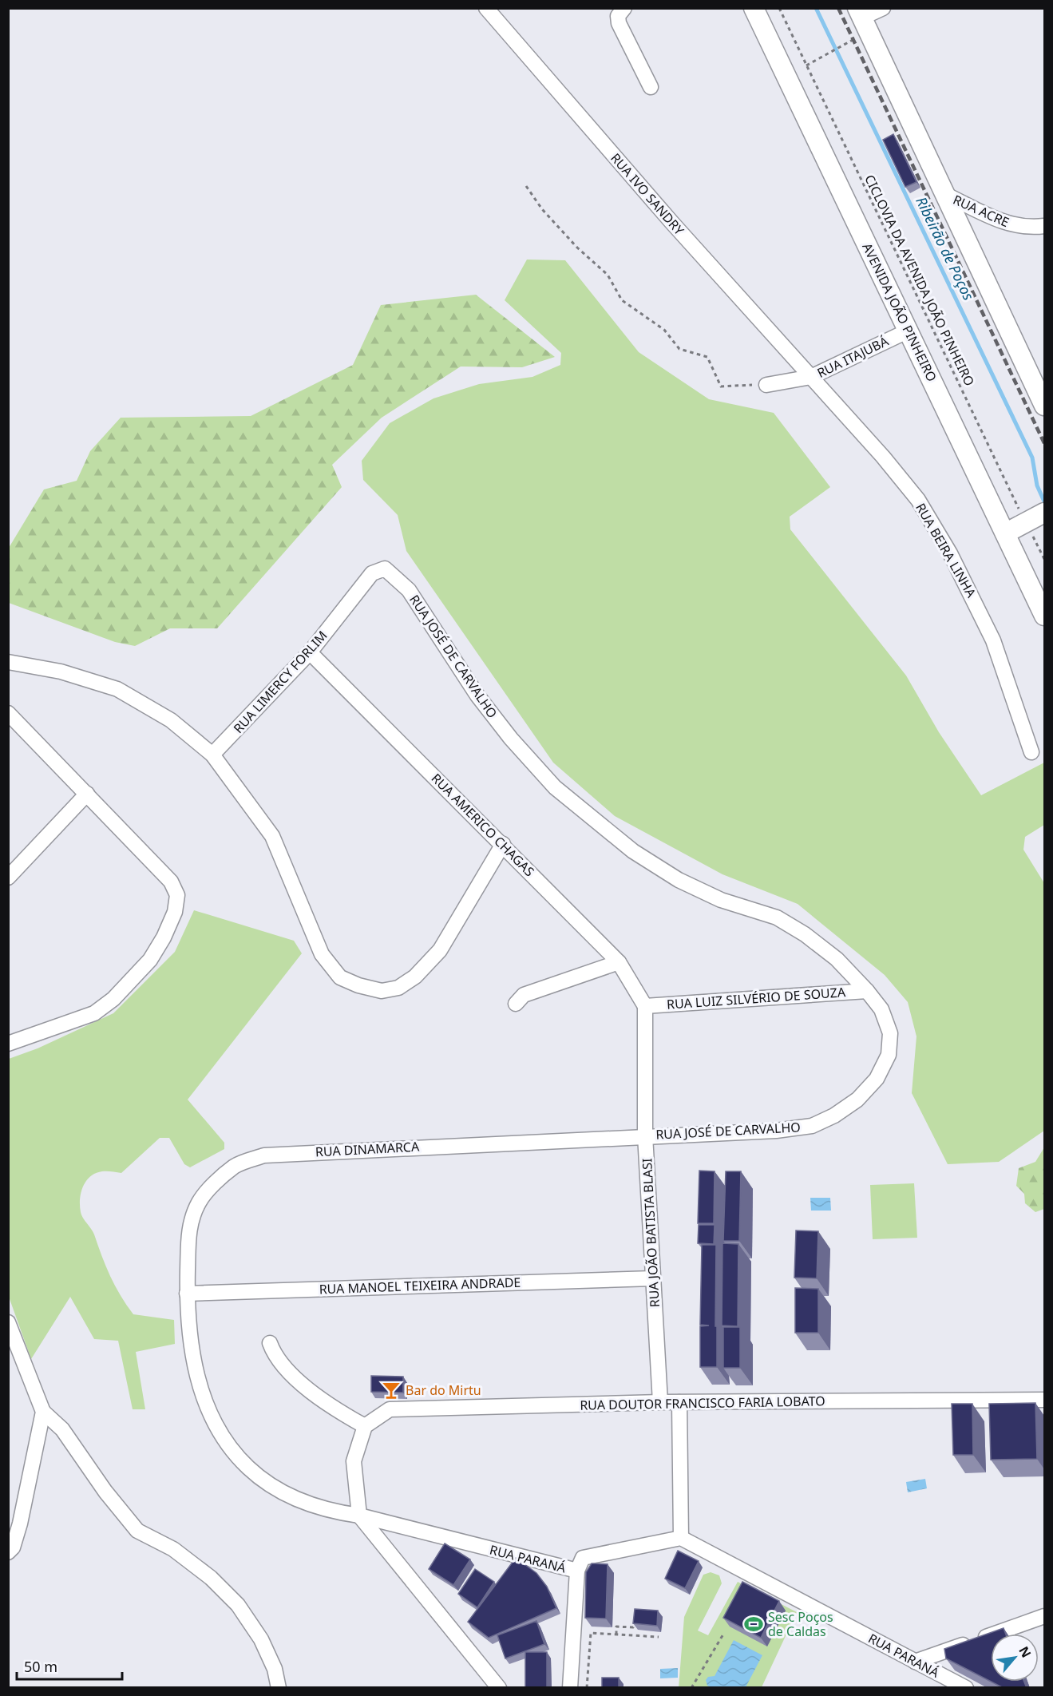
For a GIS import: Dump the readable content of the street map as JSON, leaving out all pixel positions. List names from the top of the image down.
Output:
{
  "streets": {
    "main road": ["AVENIDA JOÃO PINHEIRO"],
    "street": [
      "RUA IVO SANDRY",
      "RUA ACRE",
      "RUA ITAJUBÁ",
      "RUA BEIRA LINHA",
      "RUA JOSÉ DE CARVALHO",
      "RUA LIMERCY FORLIM",
      "RUA AMERICO CHAGAS",
      "RUA LUIZ SILVÉRIO DE SOUZA",
      "RUA DINAMARCA",
      "RUA JOÃO BATISTA BLASI",
      "RUA MANOEL TEIXEIRA ANDRADE",
      "RUA DOUTOR FRANCISCO FARIA LOBATO",
      "RUA PARANÁ"
    ],
    "path": ["CICLOVIA DA AVENIDA JOÃO PINHEIRO"]
  },
  "crossings": [
    ["RUA IVO SANDRY", "RUA ITAJUBÁ"],
    ["RUA IVO SANDRY", "RUA BEIRA LINHA"],
    ["AVENIDA JOÃO PINHEIRO", "RUA ITAJUBÁ"],
    ["RUA ITAJUBÁ", "RUA BEIRA LINHA"],
    ["RUA JOSÉ DE CARVALHO", "RUA LIMERCY FORLIM"],
    ["RUA JOSÉ DE CARVALHO", "RUA LUIZ SILVÉRIO DE SOUZA"],
    ["RUA JOSÉ DE CARVALHO", "RUA DINAMARCA"],
    ["RUA JOSÉ DE CARVALHO", "RUA JOÃO BATISTA BLASI"],
    ["RUA LIMERCY FORLIM", "RUA AMERICO CHAGAS"],
    ["RUA AMERICO CHAGAS", "RUA LUIZ SILVÉRIO DE SOUZA"],
    ["RUA AMERICO CHAGAS", "RUA JOÃO BATISTA BLASI"],
    ["RUA LUIZ SILVÉRIO DE SOUZA", "RUA JOÃO BATISTA BLASI"],
    ["RUA DINAMARCA", "RUA JOÃO BATISTA BLASI"],
    ["RUA DINAMARCA", "RUA MANOEL TEIXEIRA ANDRADE"],
    ["RUA DINAMARCA", "RUA PARANÁ"],
    ["RUA JOÃO BATISTA BLASI", "RUA MANOEL TEIXEIRA ANDRADE"],
    ["RUA JOÃO BATISTA BLASI", "RUA DOUTOR FRANCISCO FARIA LOBATO"],
    ["RUA MANOEL TEIXEIRA ANDRADE", "RUA PARANÁ"]
  ],
  "water": ["Ribeirão de Poços"],
  "places": {
    "bar": ["Bar do Mirtu"],
    "sports": ["Sesc Poços de Caldas"]
  },
  "scale_bar": "50 m",
  "north": "top right"
}
